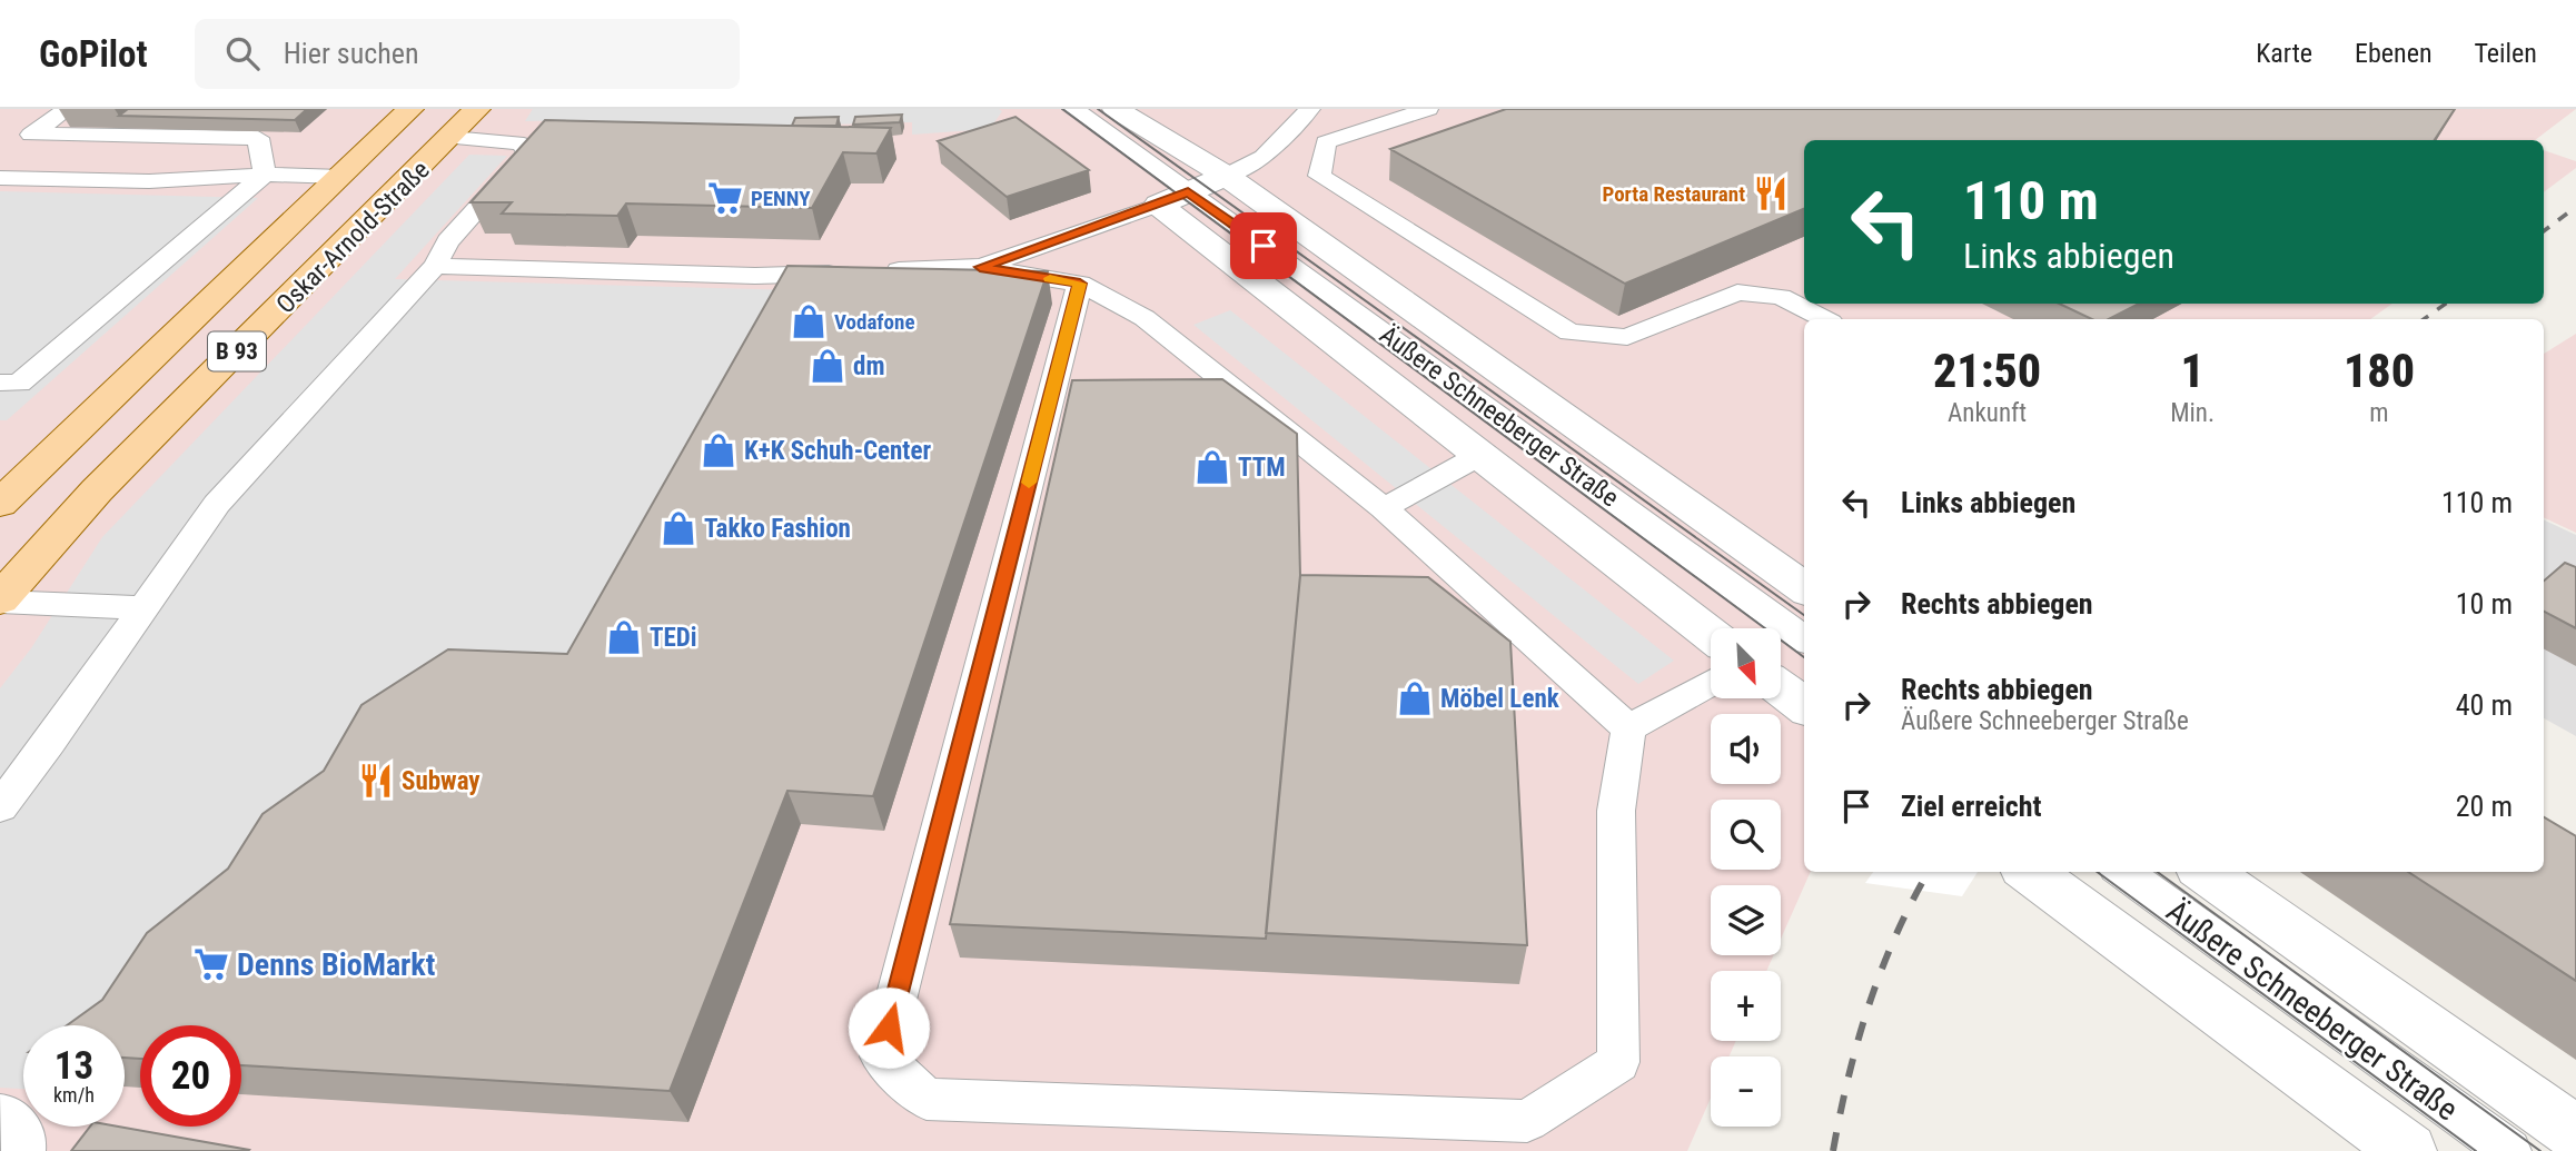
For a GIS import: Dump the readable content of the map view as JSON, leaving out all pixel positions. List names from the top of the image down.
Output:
{
  "streets": {
    "main road": ["Oskar-Arnold-Straße", "B 93"],
    "street": ["Äußere Schneeberger Straße"]
  },
  "places": {
    "restaurant": ["Porta Restaurant", "Subway"],
    "supermarket": ["PENNY", "Denns BioMarkt"],
    "shop": [
      "Vodafone",
      "dm",
      "K+K Schuh-Center",
      "TTM",
      "Takko Fashion",
      "TEDi",
      "Möbel Lenk"
    ]
  },
  "north": "bottom right",
  "page": {
    "header": "GoPilot",
    "search": "Hier suchen",
    "nav": ["Karte", "Ebenen", "Teilen"],
    "turn": ["110 m", "Links abbiegen"],
    "eta": [
      "21:50",
      "Ankunft",
      "1",
      "Min.",
      "180",
      "m"
    ],
    "list": [
      {
        "name": "Links abbiegen",
        "value": "110 m"
      },
      {
        "name": "Rechts abbiegen",
        "value": "10 m"
      },
      {
        "name": "Rechts abbiegen",
        "note": "Äußere Schneeberger Straße",
        "value": "40 m"
      },
      {
        "name": "Ziel erreicht",
        "value": "20 m"
      }
    ],
    "map_buttons": ["+", "−"],
    "speed": "13 km/h",
    "limit": "20"
  }
}
